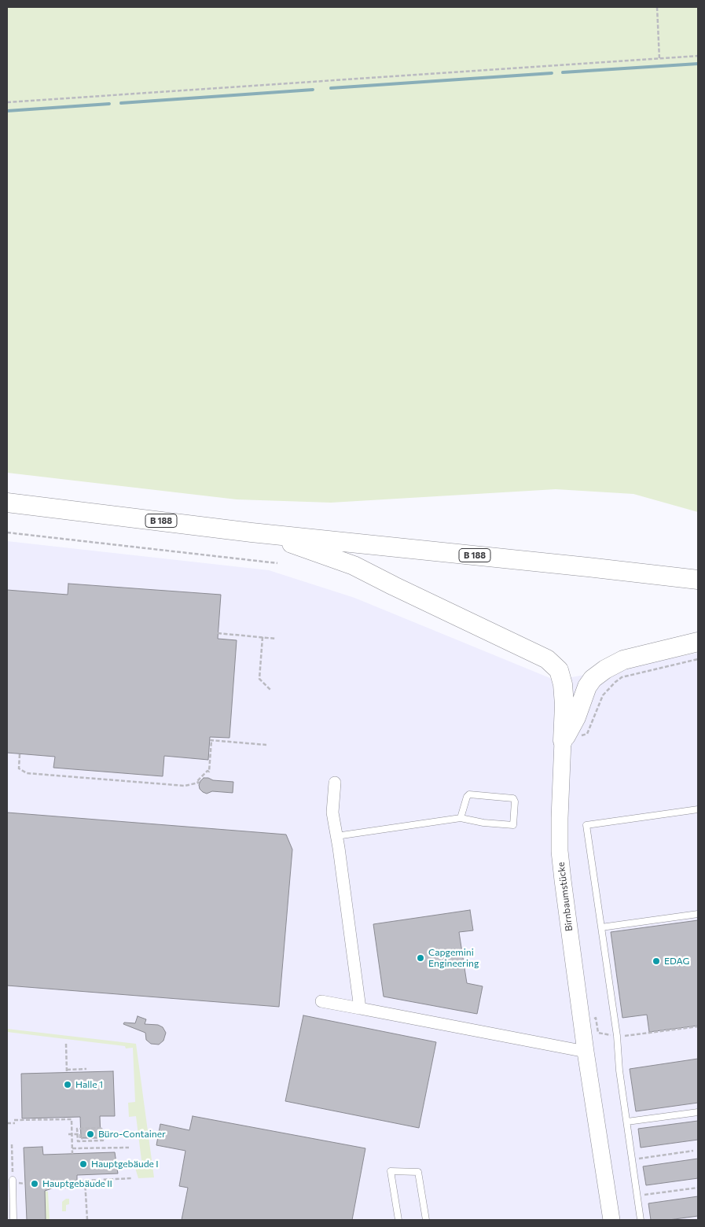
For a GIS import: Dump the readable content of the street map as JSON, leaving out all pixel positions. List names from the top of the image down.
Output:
{
  "streets": {
    "main road": ["B 188"],
    "street": ["Birnbaumstücke"]
  },
  "places": [
    "Capgemini Engineering",
    "EDAG",
    "Halle 1",
    "Büro-Container",
    "Hauptgebäude I",
    "Hauptgebäude II"
  ]
}
